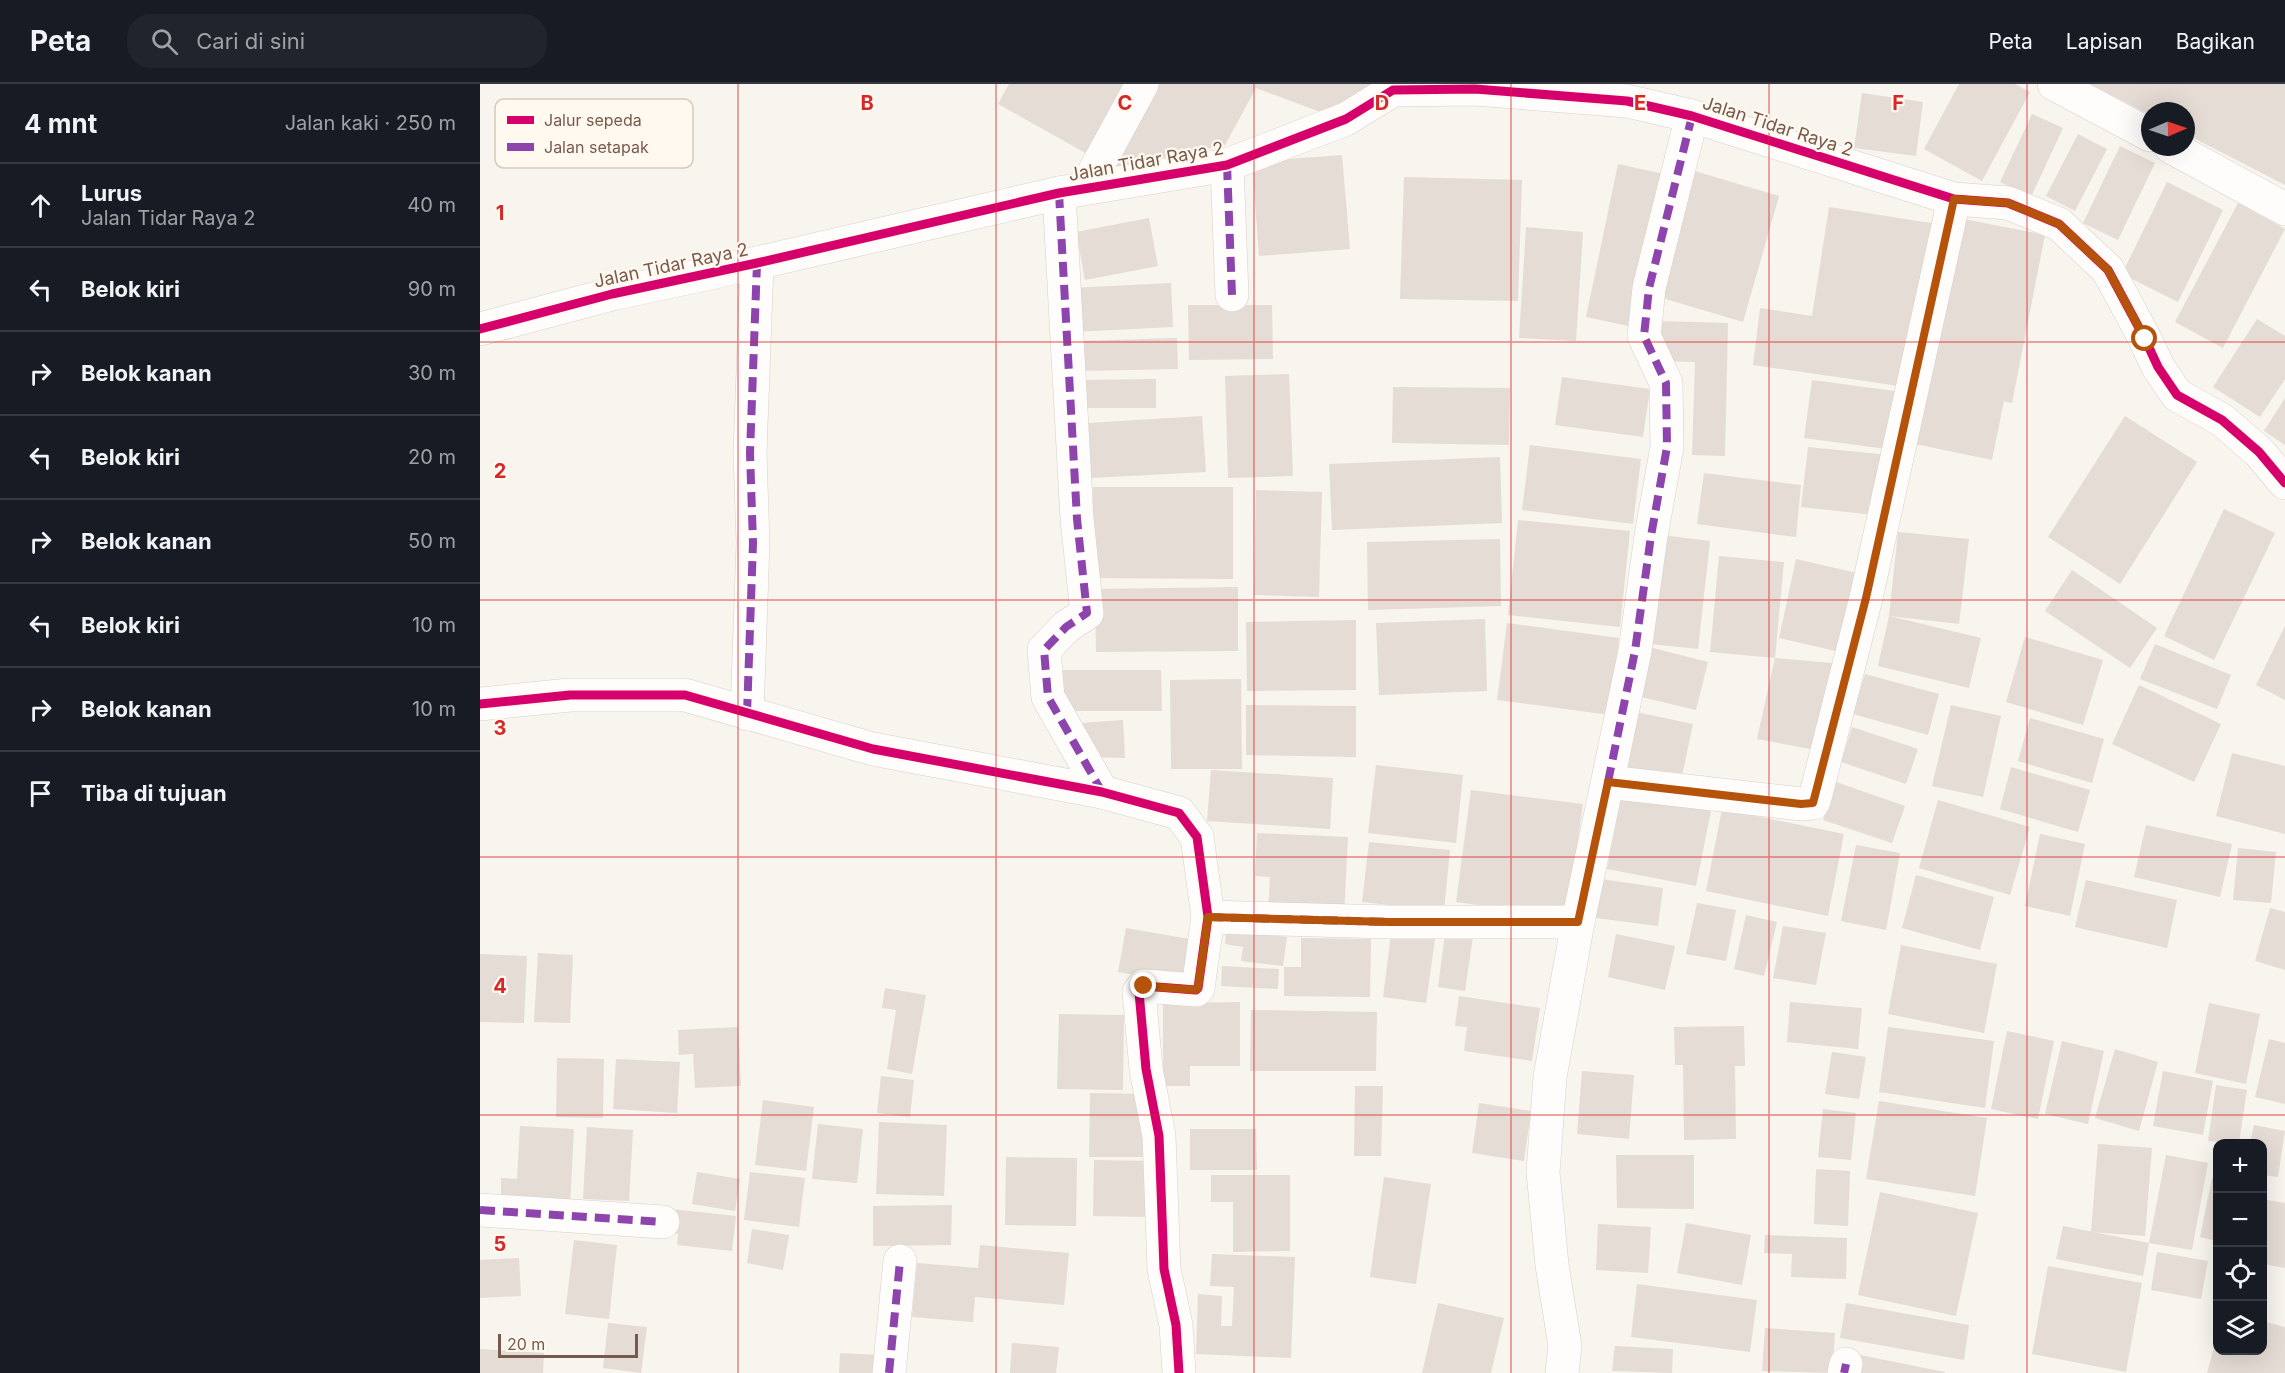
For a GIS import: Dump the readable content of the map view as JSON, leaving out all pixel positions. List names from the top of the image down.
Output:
{
  "streets": {
    "street": ["Jalan Tidar Raya 2"]
  },
  "legend": ["Jalur sepeda", "Jalan setapak"],
  "scale_bar": "20 m",
  "north": "right",
  "page": {
    "header": "Peta",
    "search": "Cari di sini",
    "nav": ["Peta", "Lapisan", "Bagikan"],
    "heading": ["4 mnt", "Jalan kaki · 250 m"],
    "list": [
      ["Lurus", "Jalan Tidar Raya 2", "40 m"],
      ["Belok kiri", "90 m"],
      ["Belok kanan", "30 m"],
      ["Belok kiri", "20 m"],
      ["Belok kanan", "50 m"],
      ["Belok kiri", "10 m"],
      ["Belok kanan", "10 m"],
      "Tiba di tujuan"
    ],
    "map_buttons": ["+", "−"],
    "scale": "20 m"
  },
  "grid": {
    "columns": [
      "B",
      "C",
      "D",
      "E",
      "F"
    ],
    "rows": [
      "1",
      "2",
      "3",
      "4",
      "5"
    ]
  }
}
